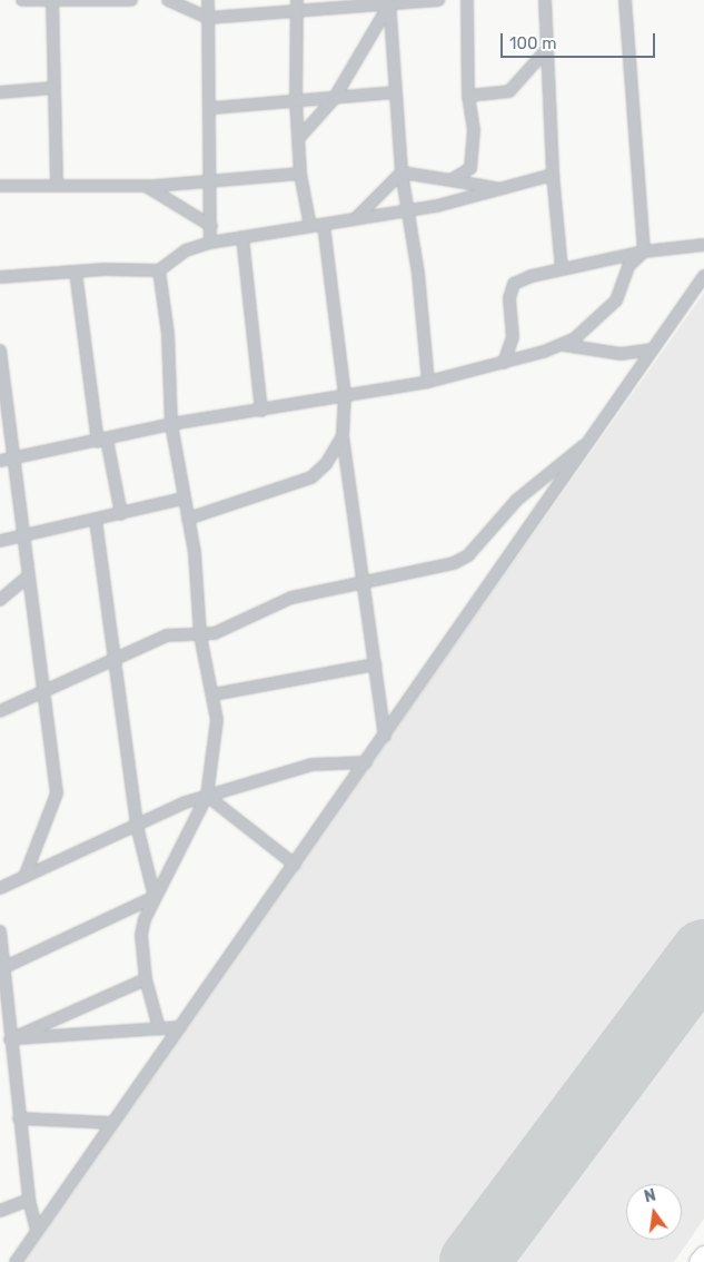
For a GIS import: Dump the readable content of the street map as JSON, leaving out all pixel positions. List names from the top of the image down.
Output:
{
  "scale_bar": "100 m",
  "north": "top"
}
